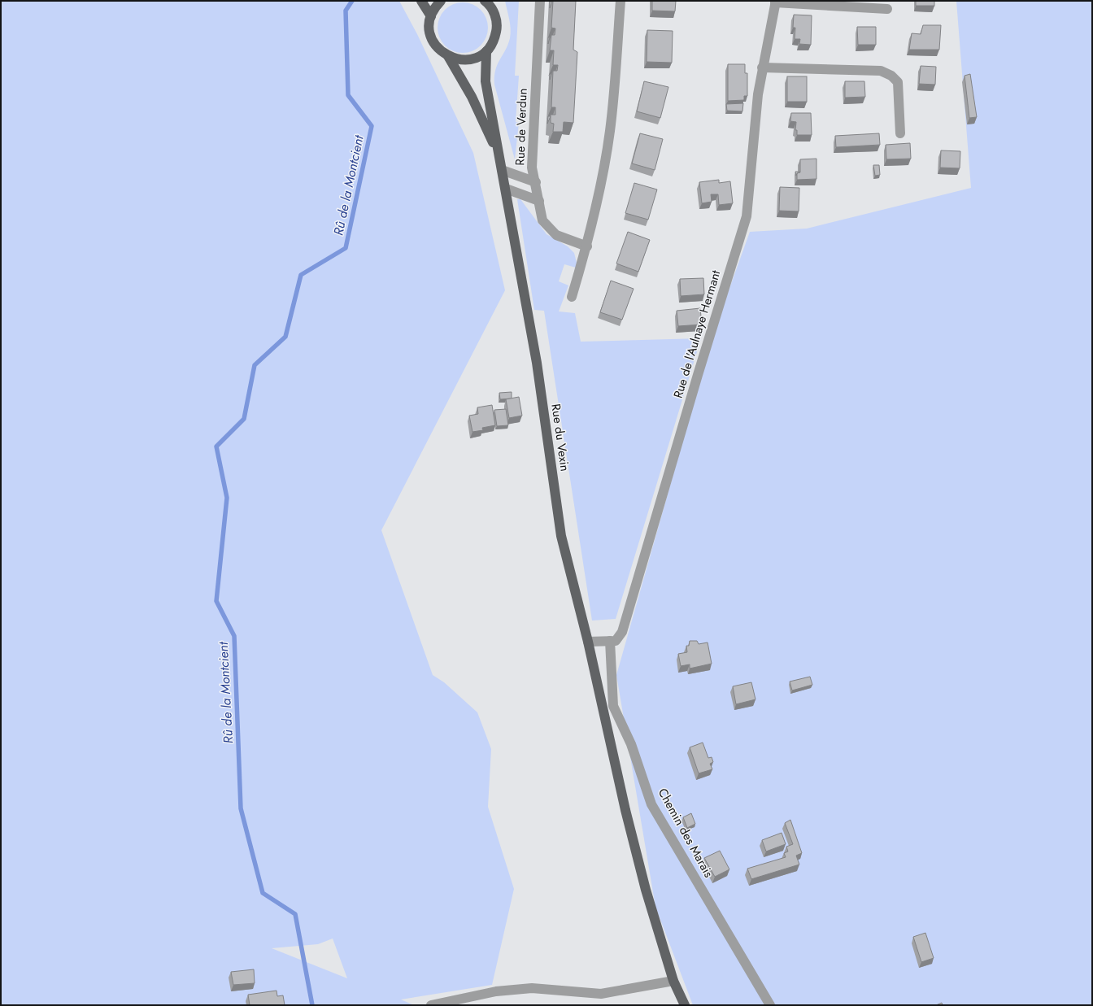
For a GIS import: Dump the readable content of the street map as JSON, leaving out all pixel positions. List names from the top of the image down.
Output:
{
  "streets": {
    "main road": ["Rue du Vexin"],
    "street": ["Rue de Verdun", "Rue de l'Aulnaye Hermant", "Chemin des Marais"]
  },
  "crossings": [
    ["Rue de l'Aulnaye Hermant", "Chemin des Marais"]
  ],
  "water": ["Rû de la Montcient"]
}
